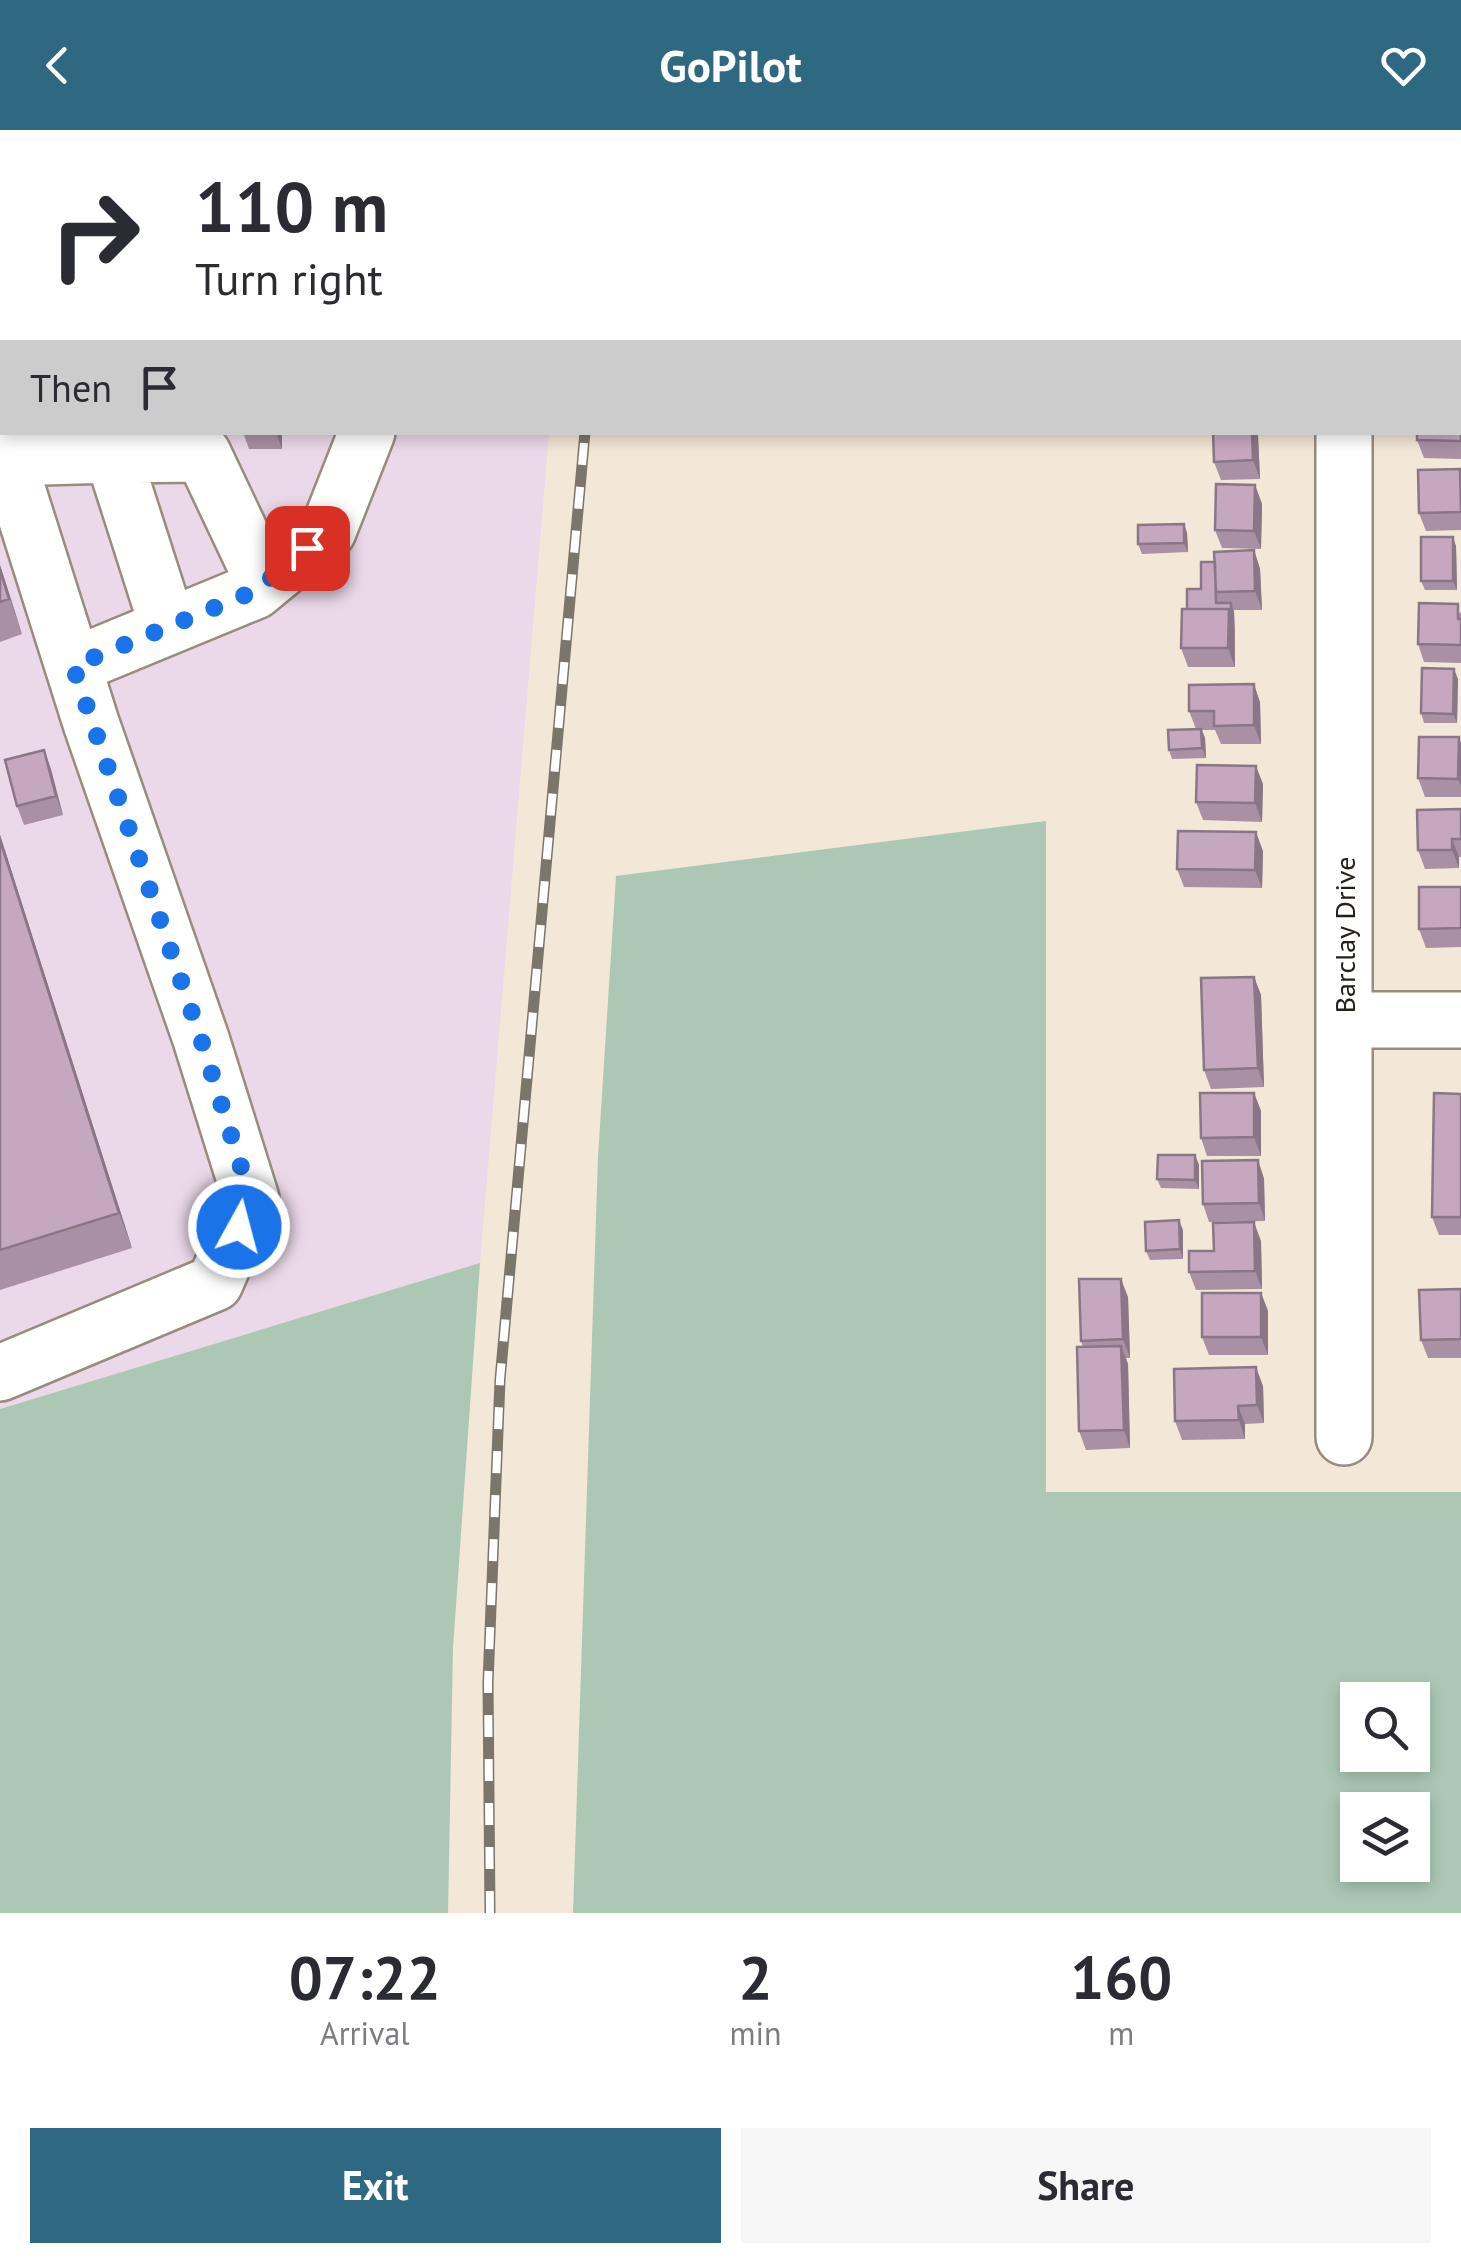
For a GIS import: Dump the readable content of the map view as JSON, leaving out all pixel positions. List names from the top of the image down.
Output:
{
  "streets": {
    "street": ["Barclay Drive"]
  },
  "page": {
    "header": "GoPilot",
    "turn": ["110 m", "Turn right"],
    "then": "Then",
    "eta": [
      "07:22",
      "Arrival",
      "2",
      "min",
      "160",
      "m"
    ],
    "buttons": ["Exit", "Share"]
  }
}
